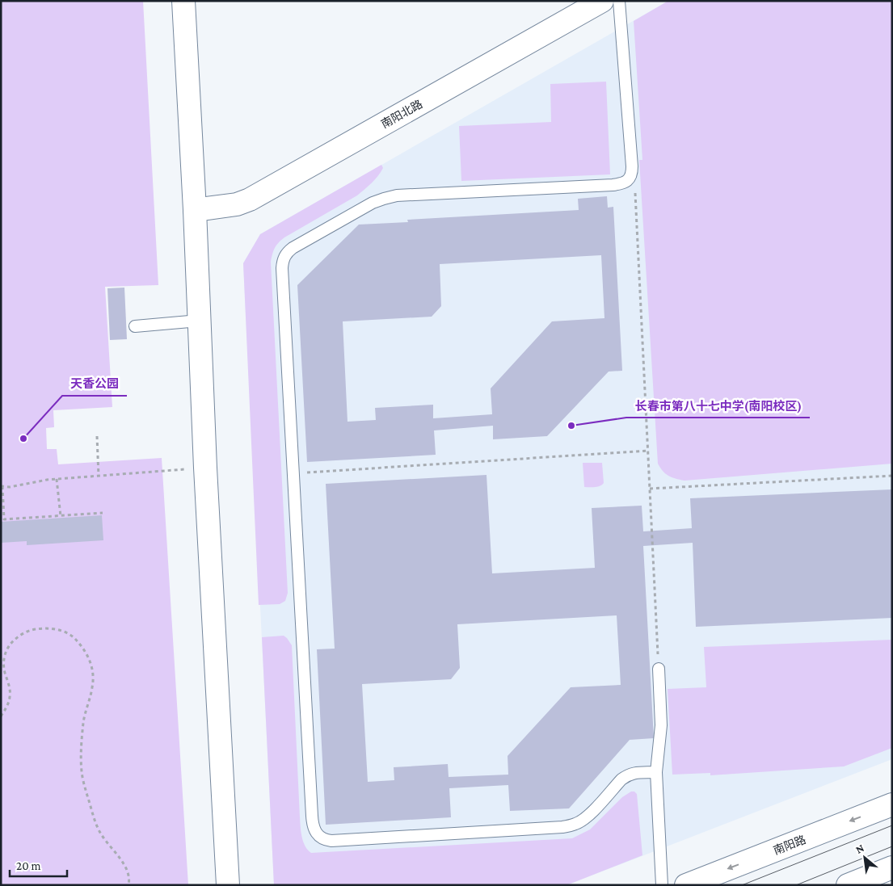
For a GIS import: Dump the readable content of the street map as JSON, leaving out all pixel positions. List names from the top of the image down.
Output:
{
  "streets": {
    "street": ["南阳北路", "南阳路"]
  },
  "one_way": ["南阳路"],
  "places": ["长春市第八十七中学(南阳校区)", "天香公园"],
  "scale_bar": "20 m",
  "north": "top left"
}
